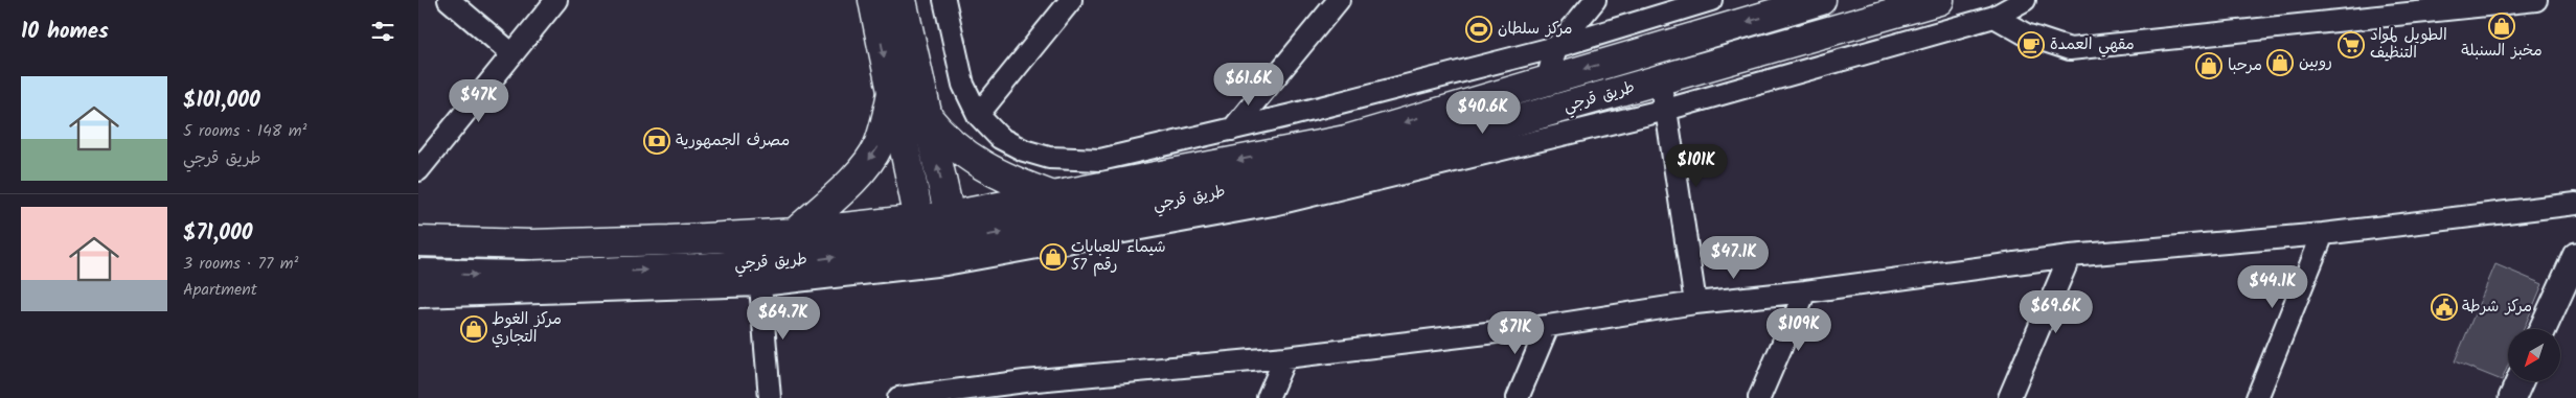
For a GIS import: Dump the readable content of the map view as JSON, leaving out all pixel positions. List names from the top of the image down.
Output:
{
  "streets": {
    "main road": ["طريق قرجي"]
  },
  "places": {
    "shop": [
      "مخبز السنبلة",
      "روبين",
      "مرحبا",
      "شيماء للعبايات رقم 57",
      "مركز الغوط التجاري"
    ],
    "sports": ["مركز سلطان"],
    "cafe": ["مقهي العمدة"],
    "supermarket": ["الطويل لمواد التنظيف"],
    "bank": ["مصرف الجمهورية"],
    "public building": ["مركز شرطة"]
  },
  "north": "bottom left",
  "page": {
    "heading": "10 homes",
    "list": [
      {
        "name": "$101,000",
        "note": "5 rooms · 148 m² · طريق قرجي"
      },
      {
        "name": "$71,000",
        "note": "3 rooms · 77 m² · Apartment"
      }
    ],
    "price": [
      "$61.6K",
      "$47K",
      "$40.6K",
      "$101K",
      "$47.1K",
      "$44.1K",
      "$69.6K",
      "$64.7K",
      "$109K",
      "$71K"
    ]
  }
}
